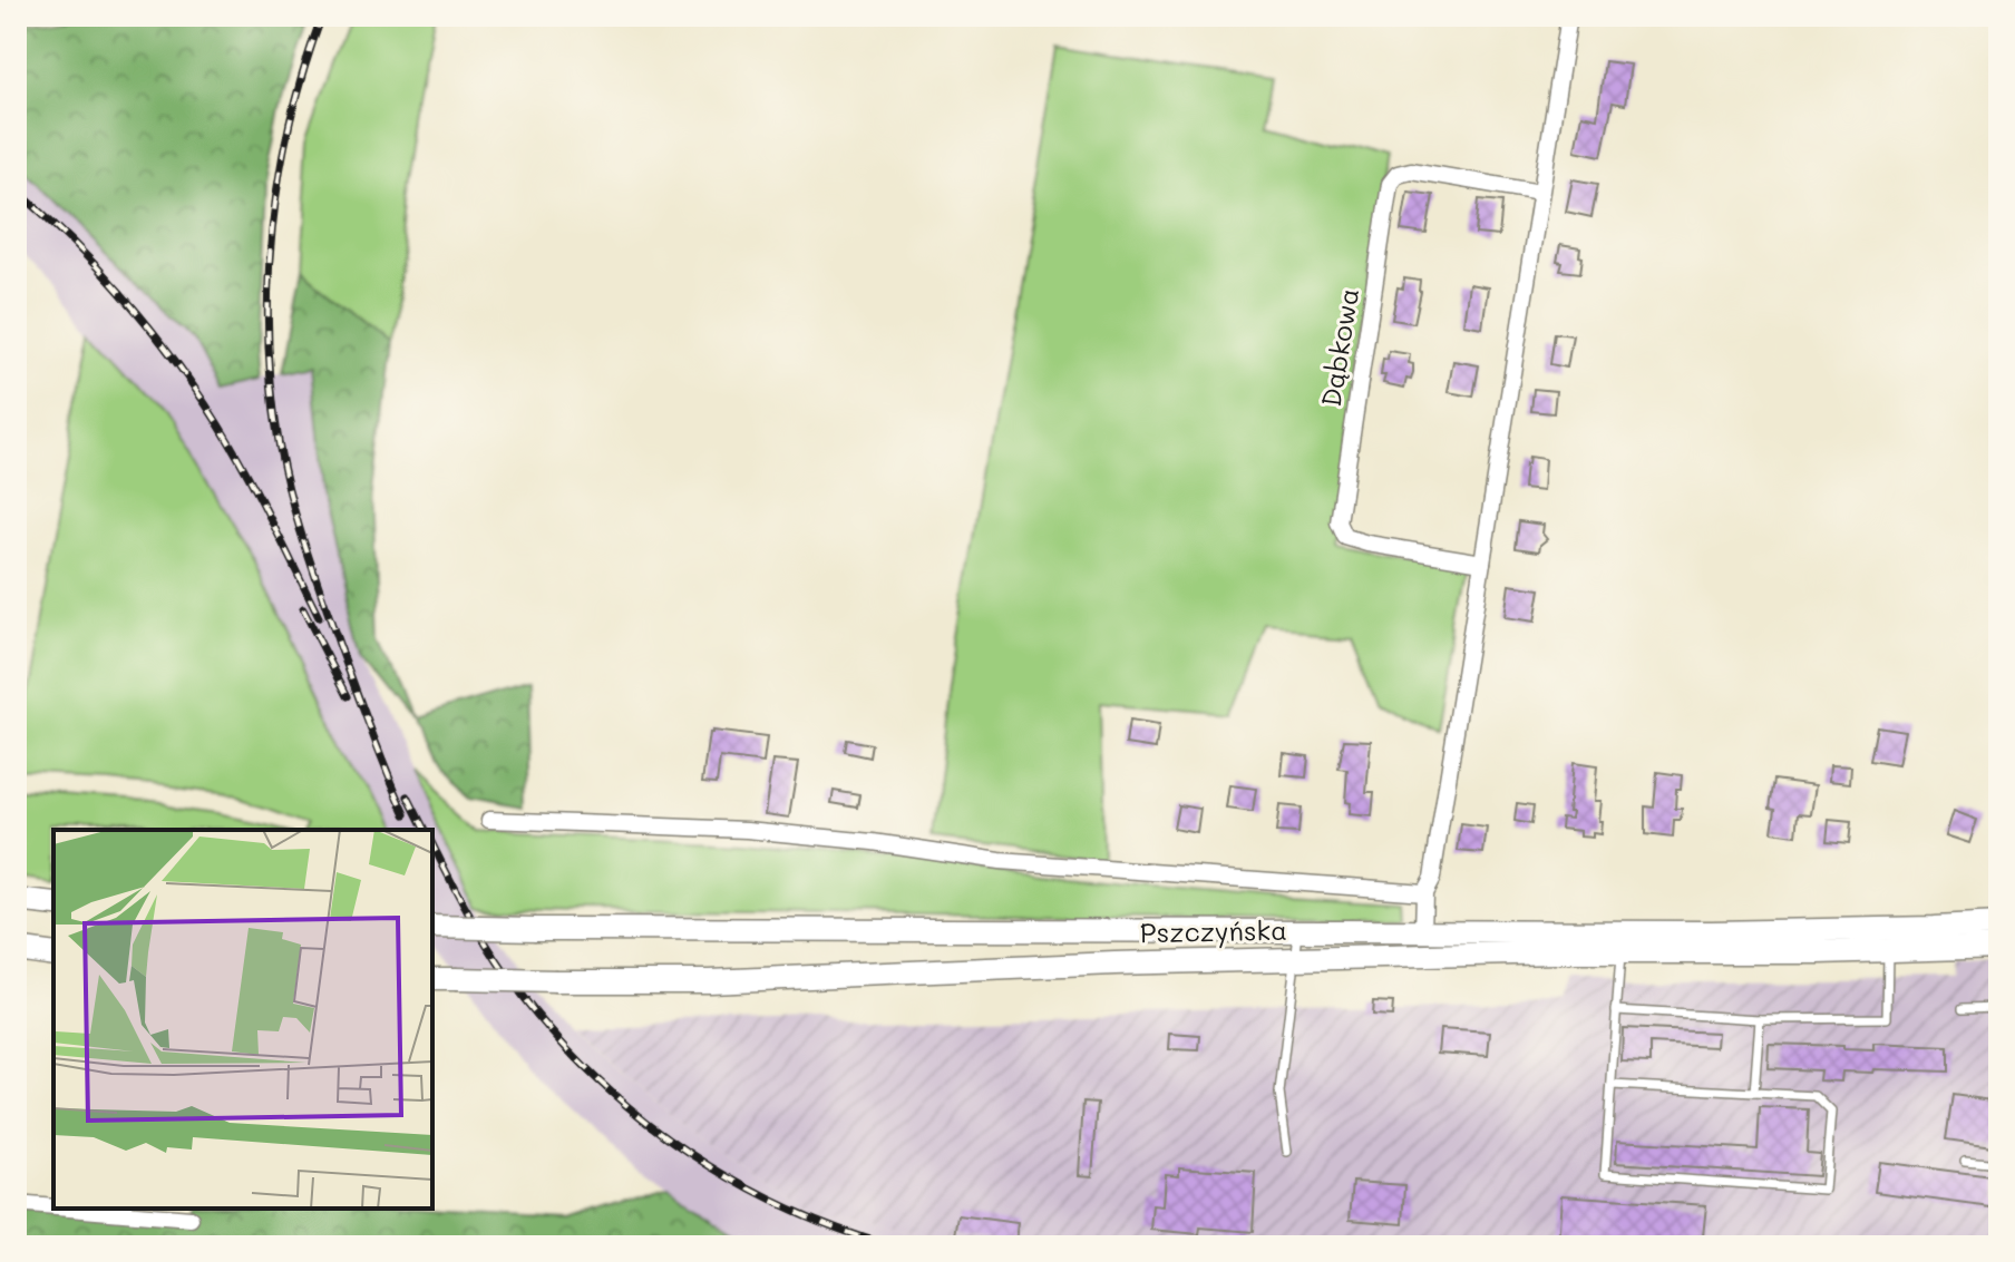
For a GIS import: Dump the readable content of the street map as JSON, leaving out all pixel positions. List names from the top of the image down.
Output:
{
  "streets": {
    "main road": ["Pszczyńska"],
    "street": ["Dąbkowa"]
  }
}
